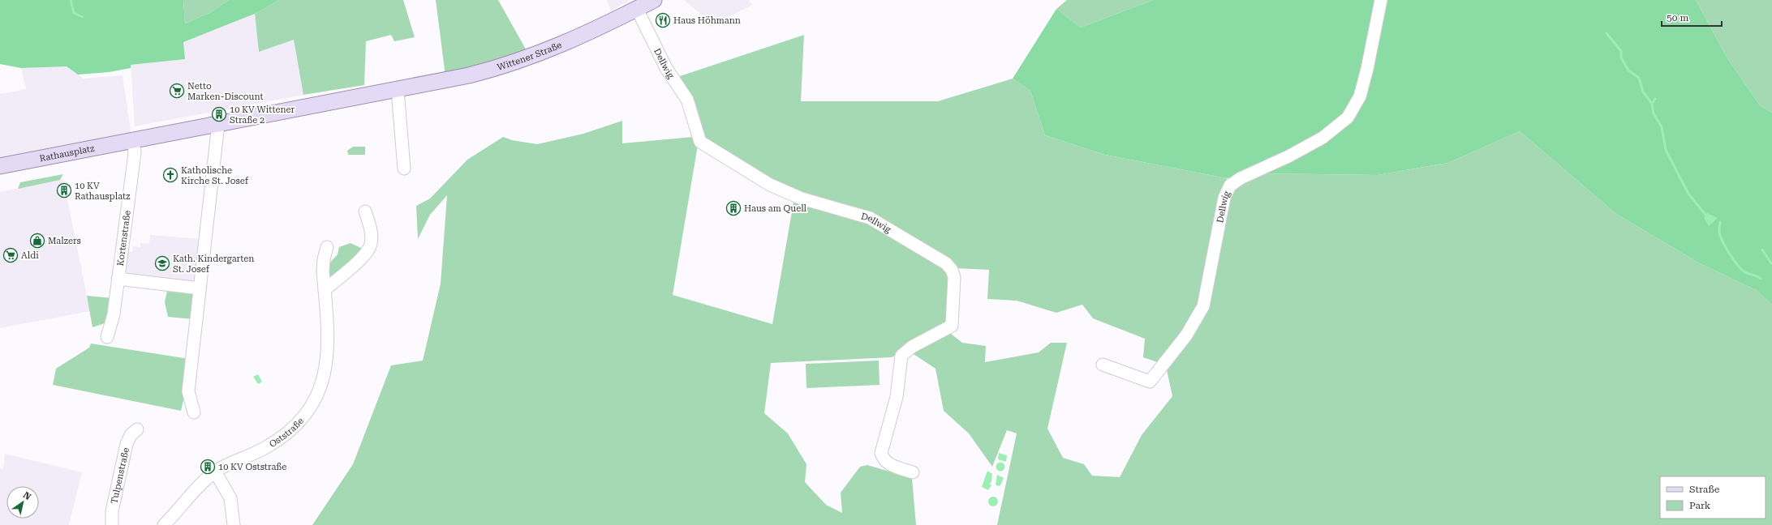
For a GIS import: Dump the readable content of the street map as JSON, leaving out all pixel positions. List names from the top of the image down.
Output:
{
  "streets": {
    "main road": ["Wittener Straße", "Rathausplatz"],
    "street": [
      "Dellwig",
      "Kortenstraße",
      "Oststraße",
      "Tulpenstraße"
    ]
  },
  "crossings": [
    ["Wittener Straße", "Dellwig"],
    ["Wittener Straße", "Rathausplatz"],
    ["Wittener Straße", "Kortenstraße"],
    ["Rathausplatz", "Kortenstraße"]
  ],
  "places": {
    "restaurant": ["Haus Höhmann"],
    "supermarket": ["Netto Marken-Discount", "Aldi"],
    "building": [
      "10 KV Wittener Straße 2",
      "10 KV Rathausplatz",
      "Haus am Quell",
      "10 KV Oststraße"
    ],
    "church": ["Katholische Kirche St. Josef"],
    "shop": ["Malzers"],
    "school or university": ["Kath. Kindergarten St. Josef"]
  },
  "legend": ["Straße", "Park"],
  "scale_bar": "50 m",
  "north": "top right"
}
